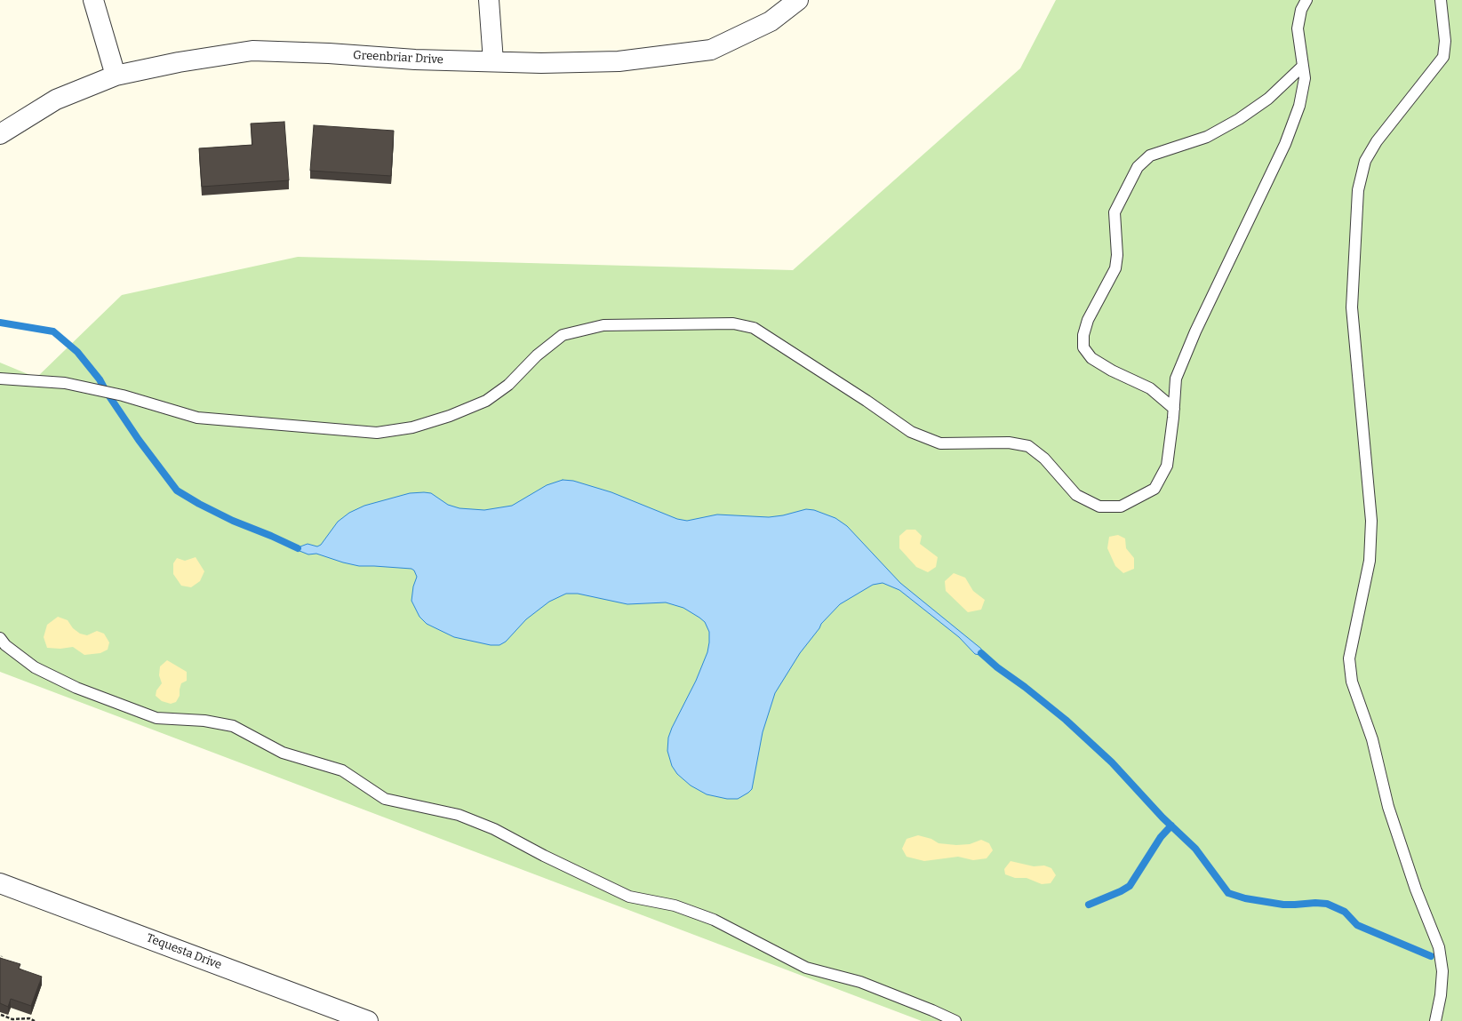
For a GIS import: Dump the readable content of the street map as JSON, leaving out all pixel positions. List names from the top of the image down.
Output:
{
  "streets": {
    "street": ["Greenbriar Drive", "Tequesta Drive"]
  }
}
